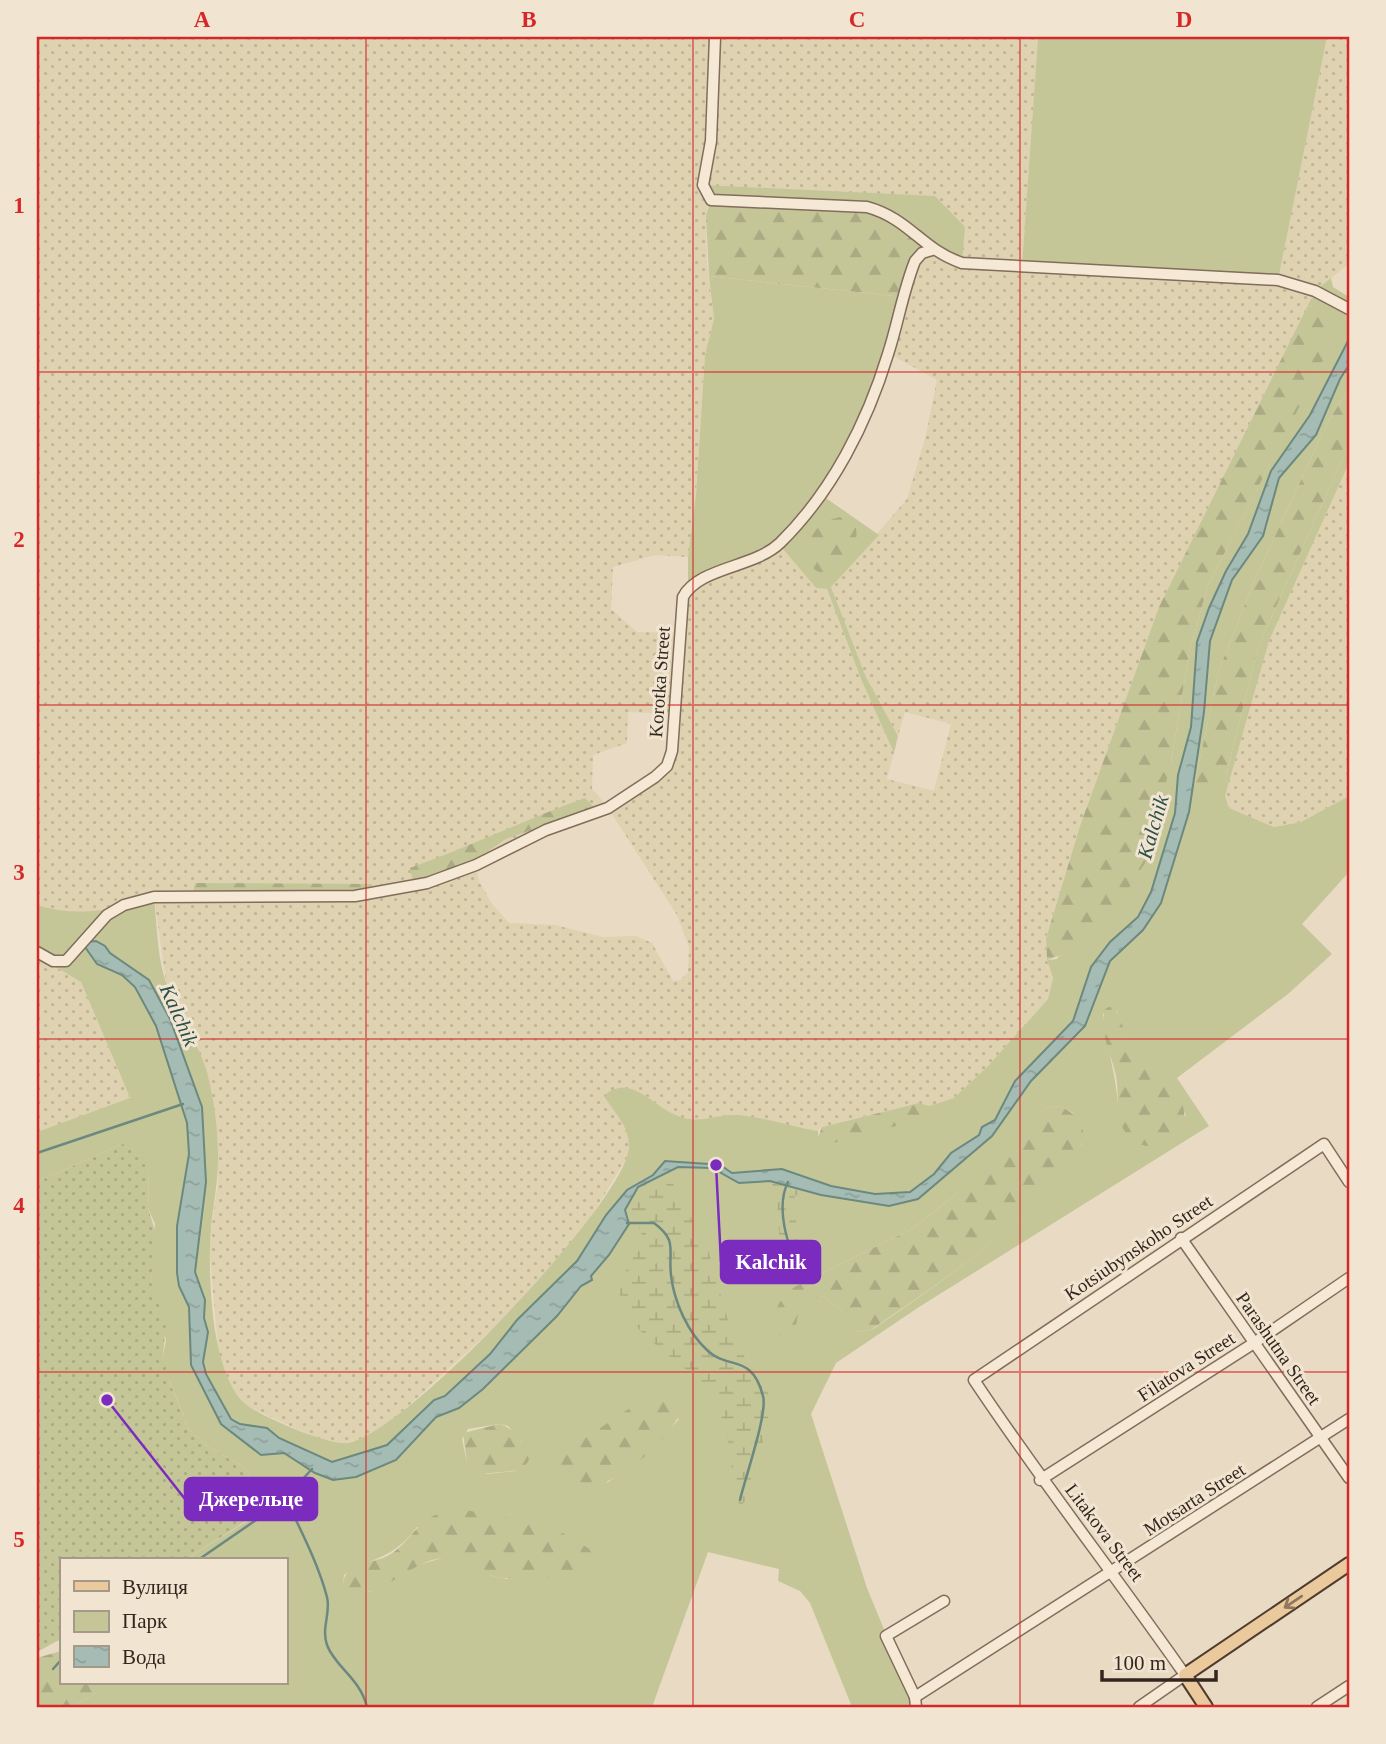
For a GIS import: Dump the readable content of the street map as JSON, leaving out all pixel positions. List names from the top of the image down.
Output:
{
  "streets": {
    "main road": ["Litakova Street"],
    "street": [
      "Korotka Street",
      "Kotsiubynskoho Street",
      "Parashutna Street",
      "Filatova Street",
      "Motsarta Street"
    ]
  },
  "crossings": [
    ["Kotsiubynskoho Street", "Parashutna Street"],
    ["Kotsiubynskoho Street", "Litakova Street"],
    ["Parashutna Street", "Filatova Street"],
    ["Parashutna Street", "Motsarta Street"],
    ["Filatova Street", "Litakova Street"],
    ["Motsarta Street", "Litakova Street"]
  ],
  "water": ["Kalchik"],
  "places": ["Kalchik", "Джерельце"],
  "legend": ["Вулиця", "Парк", "Вода"],
  "scale_bar": "100 m",
  "grid": {
    "columns": [
      "A",
      "B",
      "C",
      "D"
    ],
    "rows": [
      "1",
      "2",
      "3",
      "4",
      "5"
    ]
  }
}
